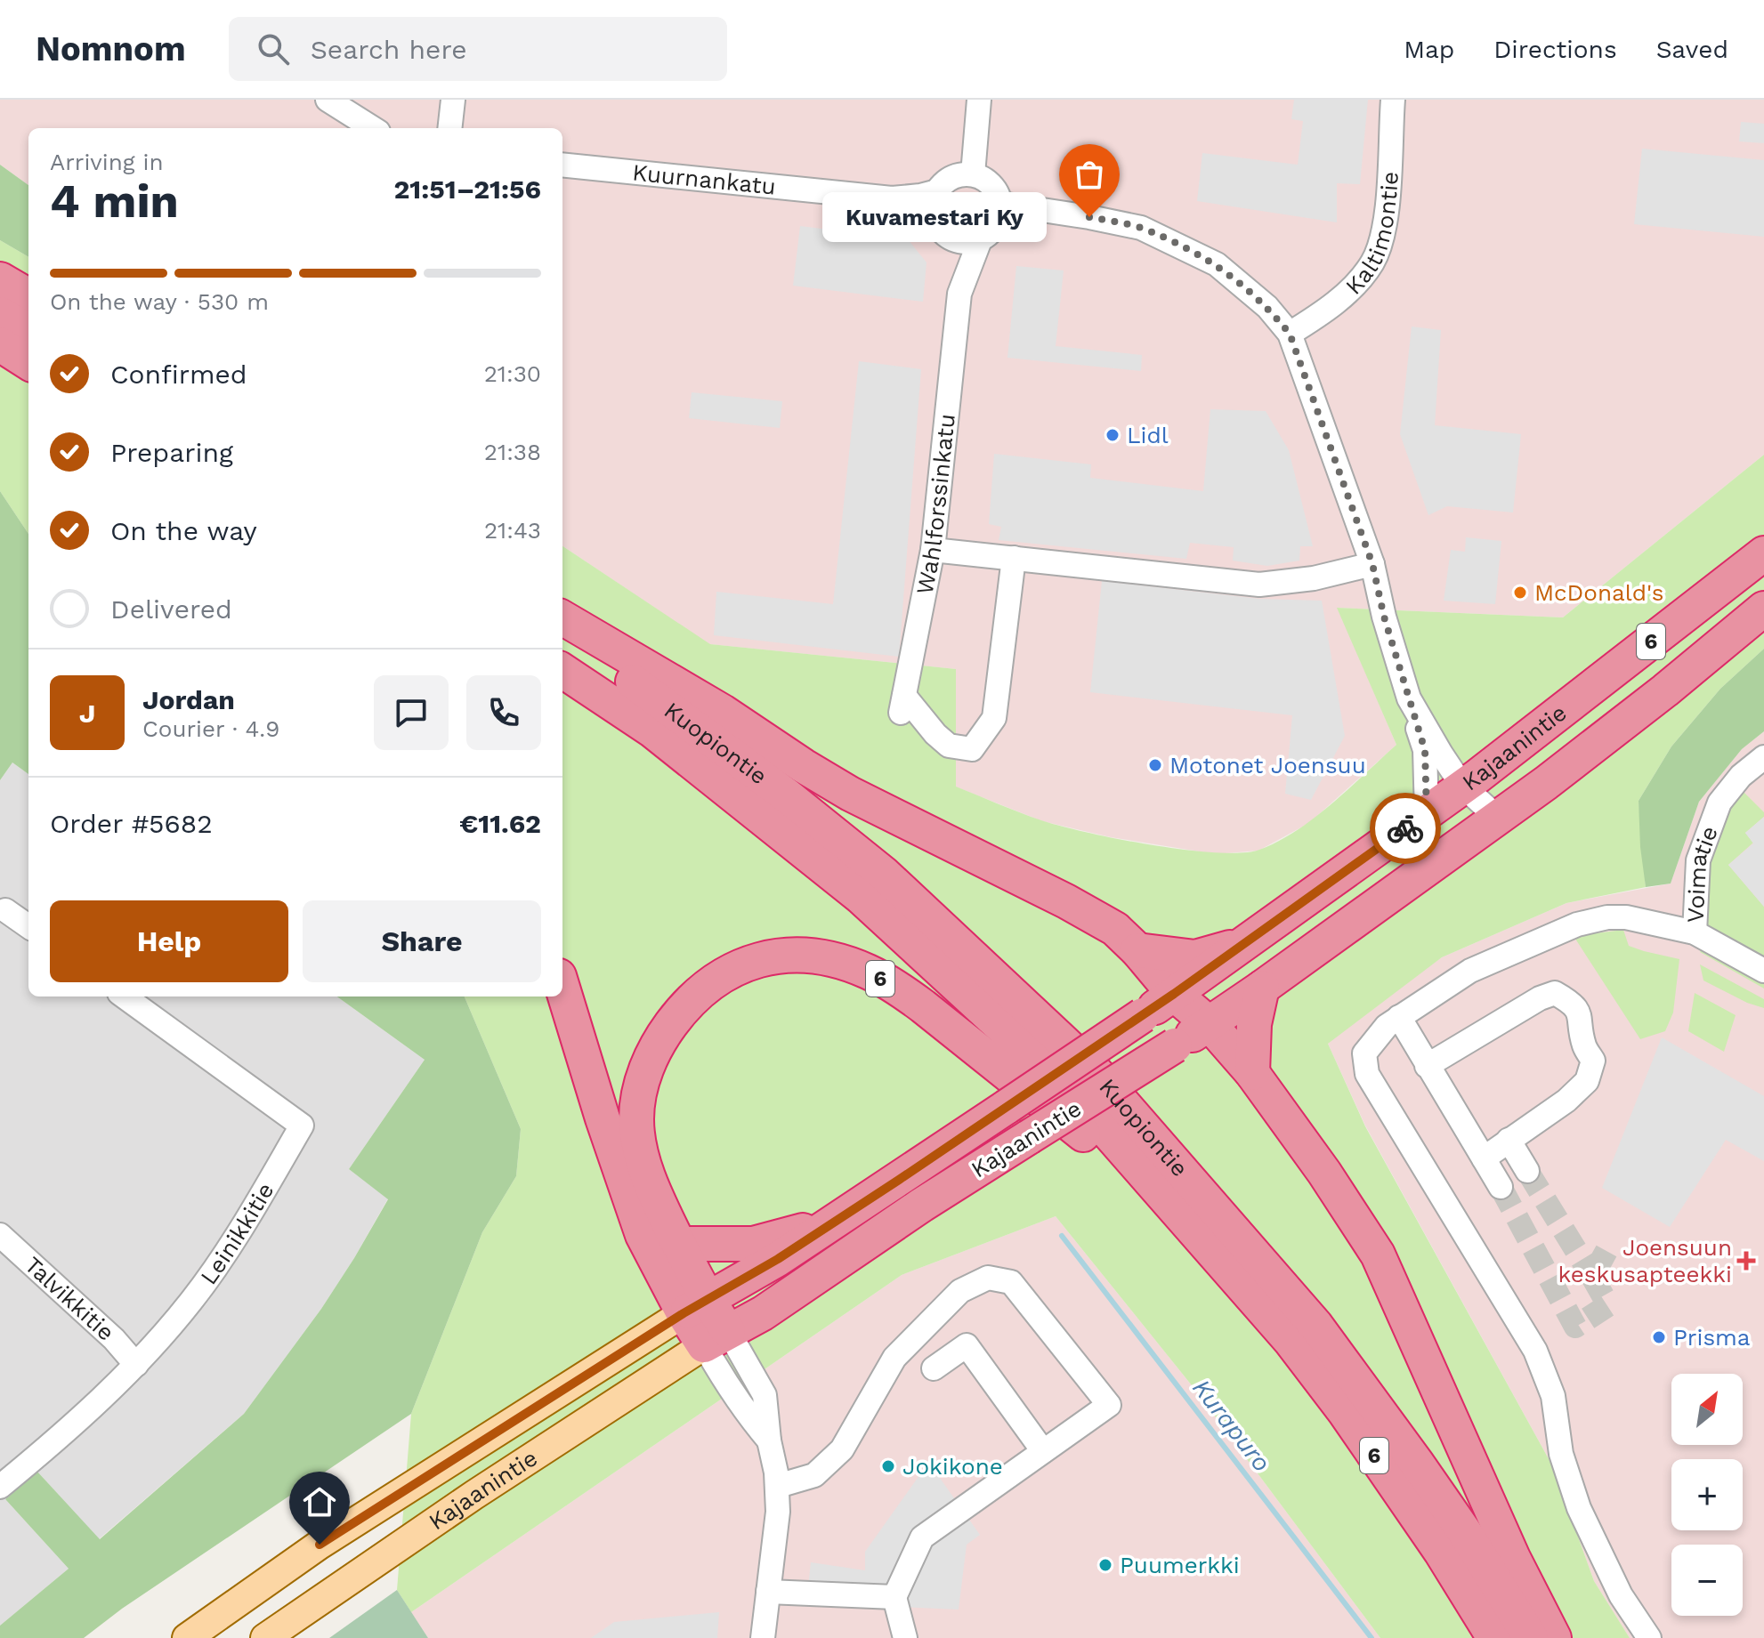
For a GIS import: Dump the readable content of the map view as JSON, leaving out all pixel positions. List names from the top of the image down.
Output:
{
  "streets": {
    "highway": ["6", "Kuopiontie", "Kajaanintie"],
    "street": [
      "Kuurnankatu",
      "Kaltimontie",
      "Wahlforssinkatu",
      "Voimatie",
      "Leinikkitie",
      "Talvikkitie"
    ]
  },
  "crossings": [
    ["Kuurnankatu", "Wahlforssinkatu"],
    ["6", "Kuopiontie"],
    ["6", "Kajaanintie"],
    ["Leinikkitie", "Talvikkitie"]
  ],
  "water": ["Kurapuro"],
  "places": {
    "other": [
      "Kuvamestari Ky",
      "Lidl",
      "McDonald's",
      "Motonet Joensuu",
      "Prisma",
      "Jokikone",
      "Puumerkki"
    ],
    "health": ["Joensuun keskusapteekki"]
  },
  "north": "top right",
  "page": {
    "header": "Nomnom",
    "search": "Search here",
    "nav": ["Map", "Directions", "Saved"],
    "heading": ["4 min", "Arriving in", "21:51–21:56"],
    "panel": [
      "Jordan",
      "Courier · 4.9",
      "Order #5682",
      "€11.62"
    ],
    "bubble": "Kuvamestari Ky",
    "bar": "On the way · 530 m",
    "list": [
      ["Confirmed", "21:30"],
      ["Preparing", "21:38"],
      ["On the way", "21:43"],
      "Delivered"
    ],
    "round": "J",
    "buttons": ["Help", "Share"],
    "map_buttons": ["+", "−"]
  }
}
